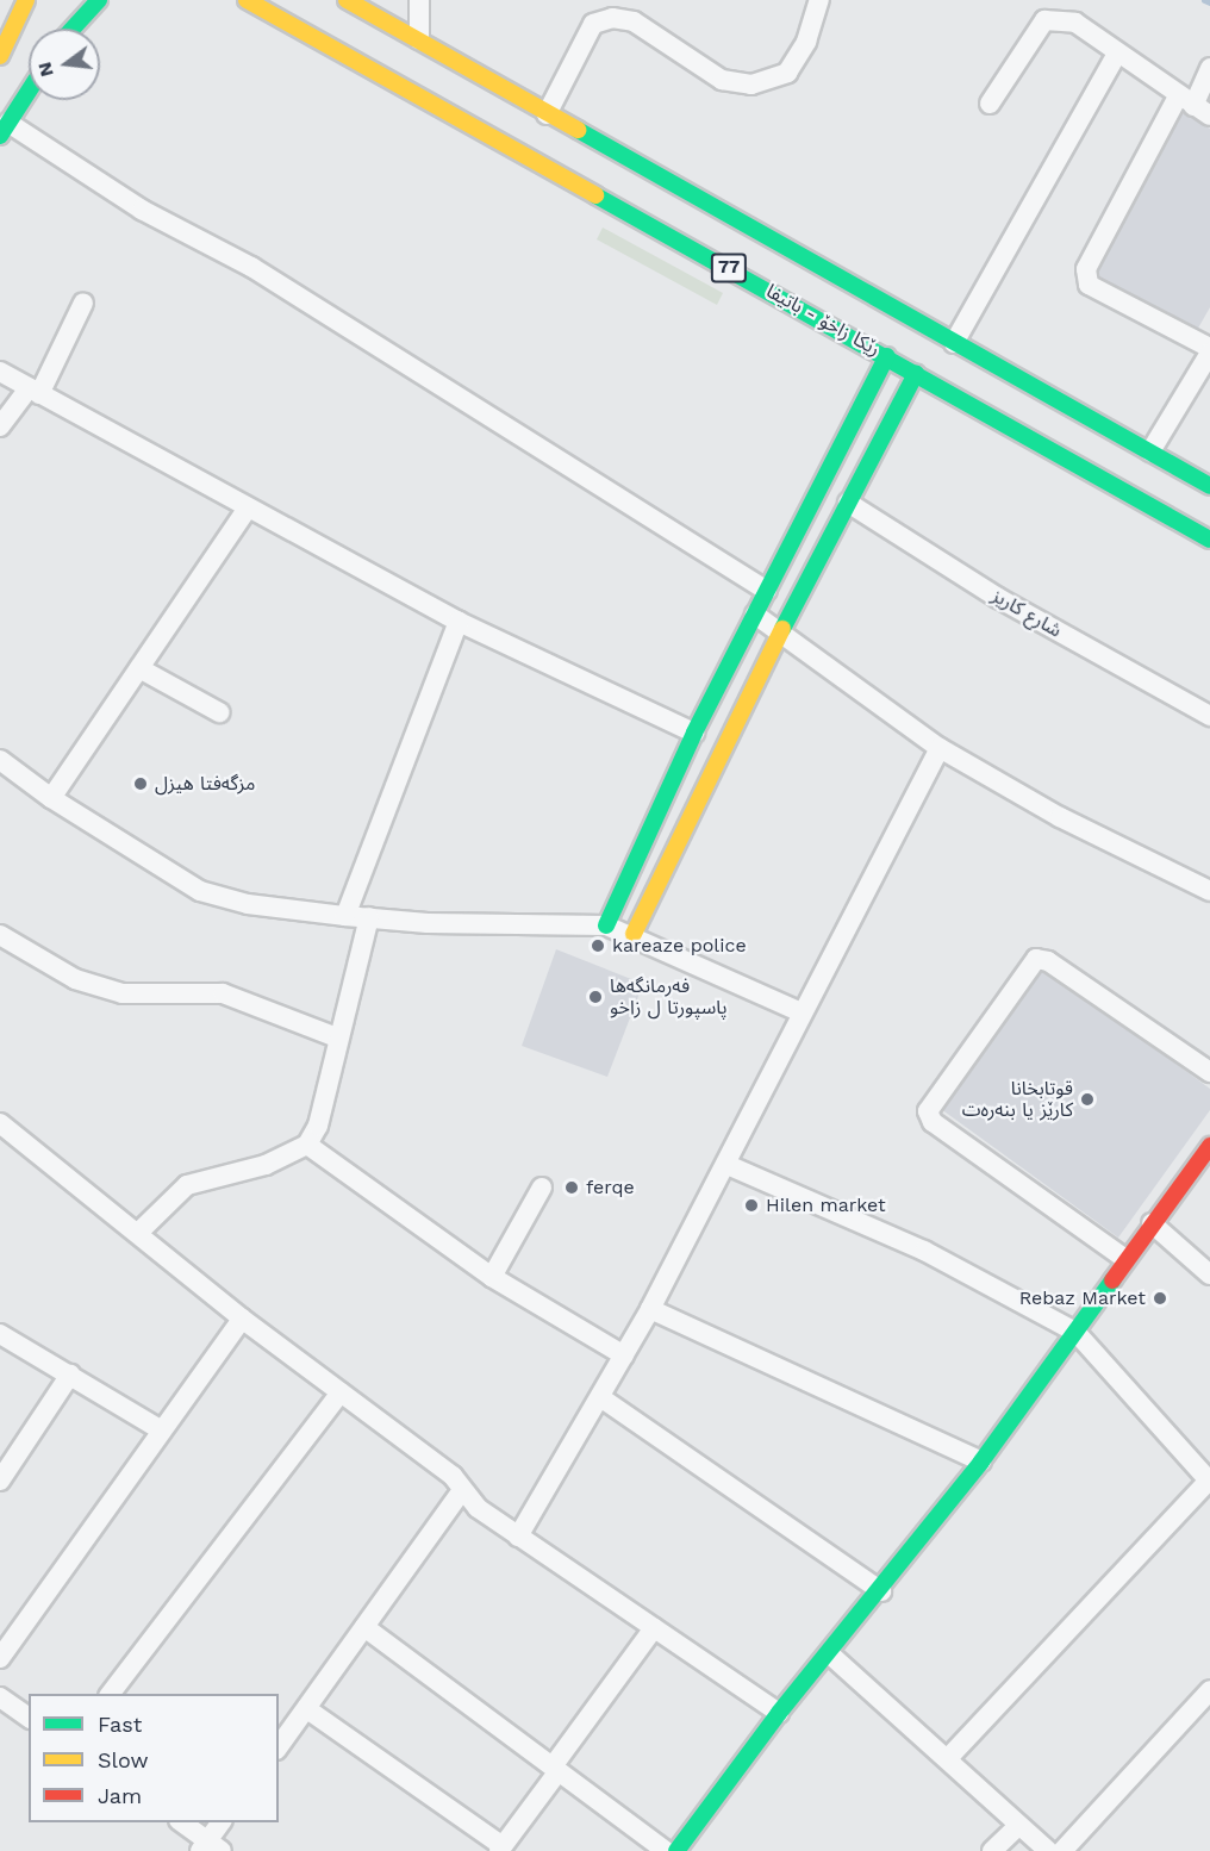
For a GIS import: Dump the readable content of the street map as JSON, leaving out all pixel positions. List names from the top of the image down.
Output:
{
  "streets": {
    "main road": ["77", "رێکا زاخۆ - باتیفا"],
    "street": ["شارع كاريز"]
  },
  "places": [
    "مزگەفتا هیزل",
    "kareaze police",
    "فەرمانگەها پاسپورتا ل زاخو",
    "قوتابخانا کارێز یا بنەرەت",
    "ferqe",
    "Hilen market",
    "Rebaz Market"
  ],
  "legend": ["Fast", "Slow", "Jam"],
  "north": "left"
}
